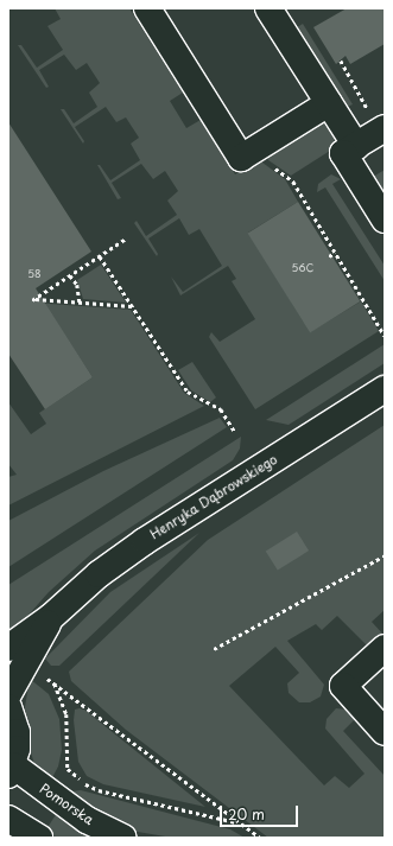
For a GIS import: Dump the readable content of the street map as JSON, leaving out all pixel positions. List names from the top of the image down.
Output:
{
  "streets": {
    "street": ["Henryka Dąbrowskiego", "Pomorska"]
  },
  "house_numbers": ["56C", "58"],
  "scale_bar": "20 m"
}
